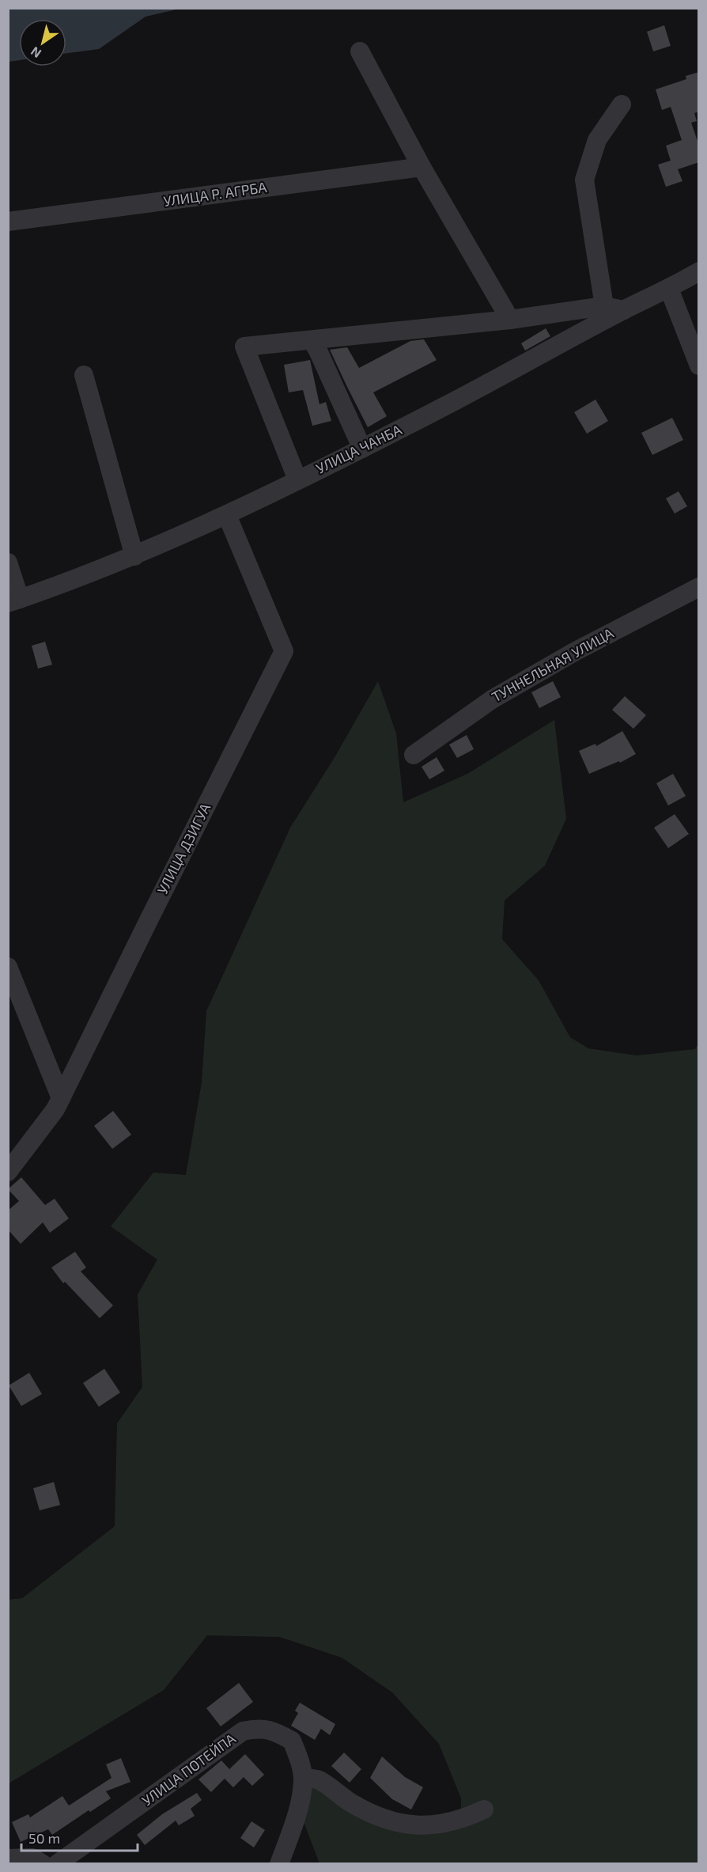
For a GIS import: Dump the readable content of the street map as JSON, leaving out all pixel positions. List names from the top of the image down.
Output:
{
  "streets": {
    "street": [
      "УЛИЦА Р. АГРБА",
      "УЛИЦА ЧАНБА",
      "ТУННЕЛЬНАЯ УЛИЦА",
      "УЛИЦА ДЗИГУА",
      "УЛИЦА ПОТЕЙПА"
    ]
  },
  "crossings": [
    ["УЛИЦА ЧАНБА", "УЛИЦА ДЗИГУА"]
  ],
  "scale_bar": "50 m",
  "north": "bottom left"
}
